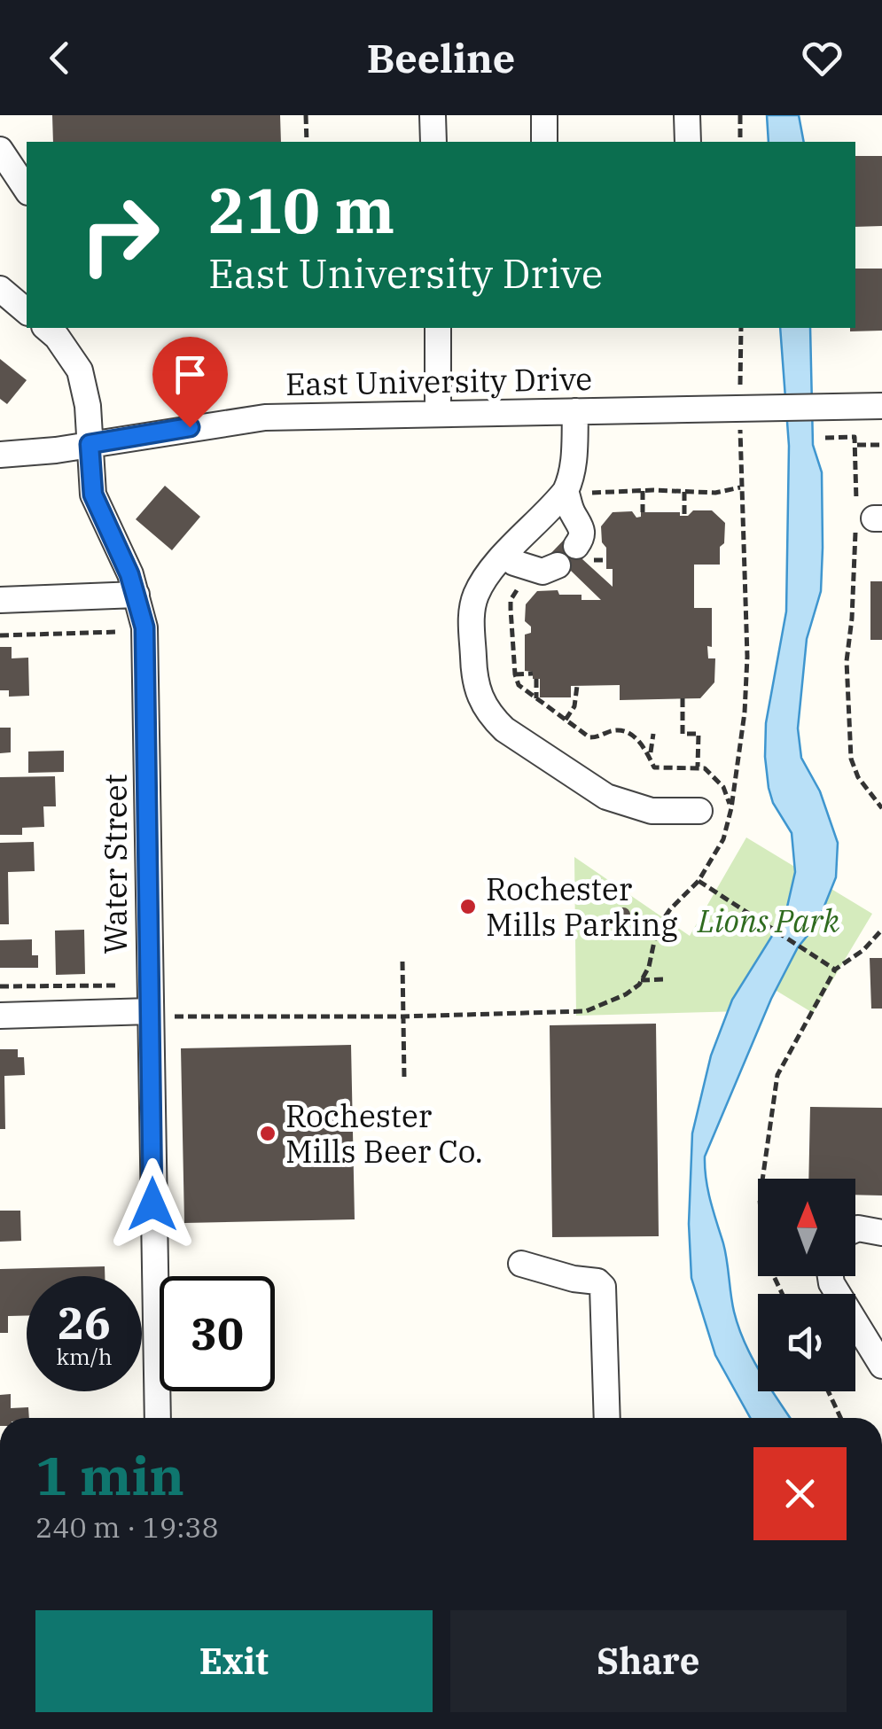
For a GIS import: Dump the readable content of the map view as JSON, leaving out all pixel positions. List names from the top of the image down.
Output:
{
  "streets": {
    "street": ["East University Drive", "Water Street"]
  },
  "crossings": [
    ["East University Drive", "Water Street"]
  ],
  "parks": ["Lions Park"],
  "places": ["Rochester Mills Parking", "Rochester Mills Beer Co."],
  "north": "top",
  "page": {
    "header": "Beeline",
    "turn": ["210 m", "East University Drive"],
    "speed": "26 km/h",
    "limit": "30",
    "heading": ["1 min", "240 m · 19:38"],
    "buttons": ["Exit", "Share"]
  }
}
